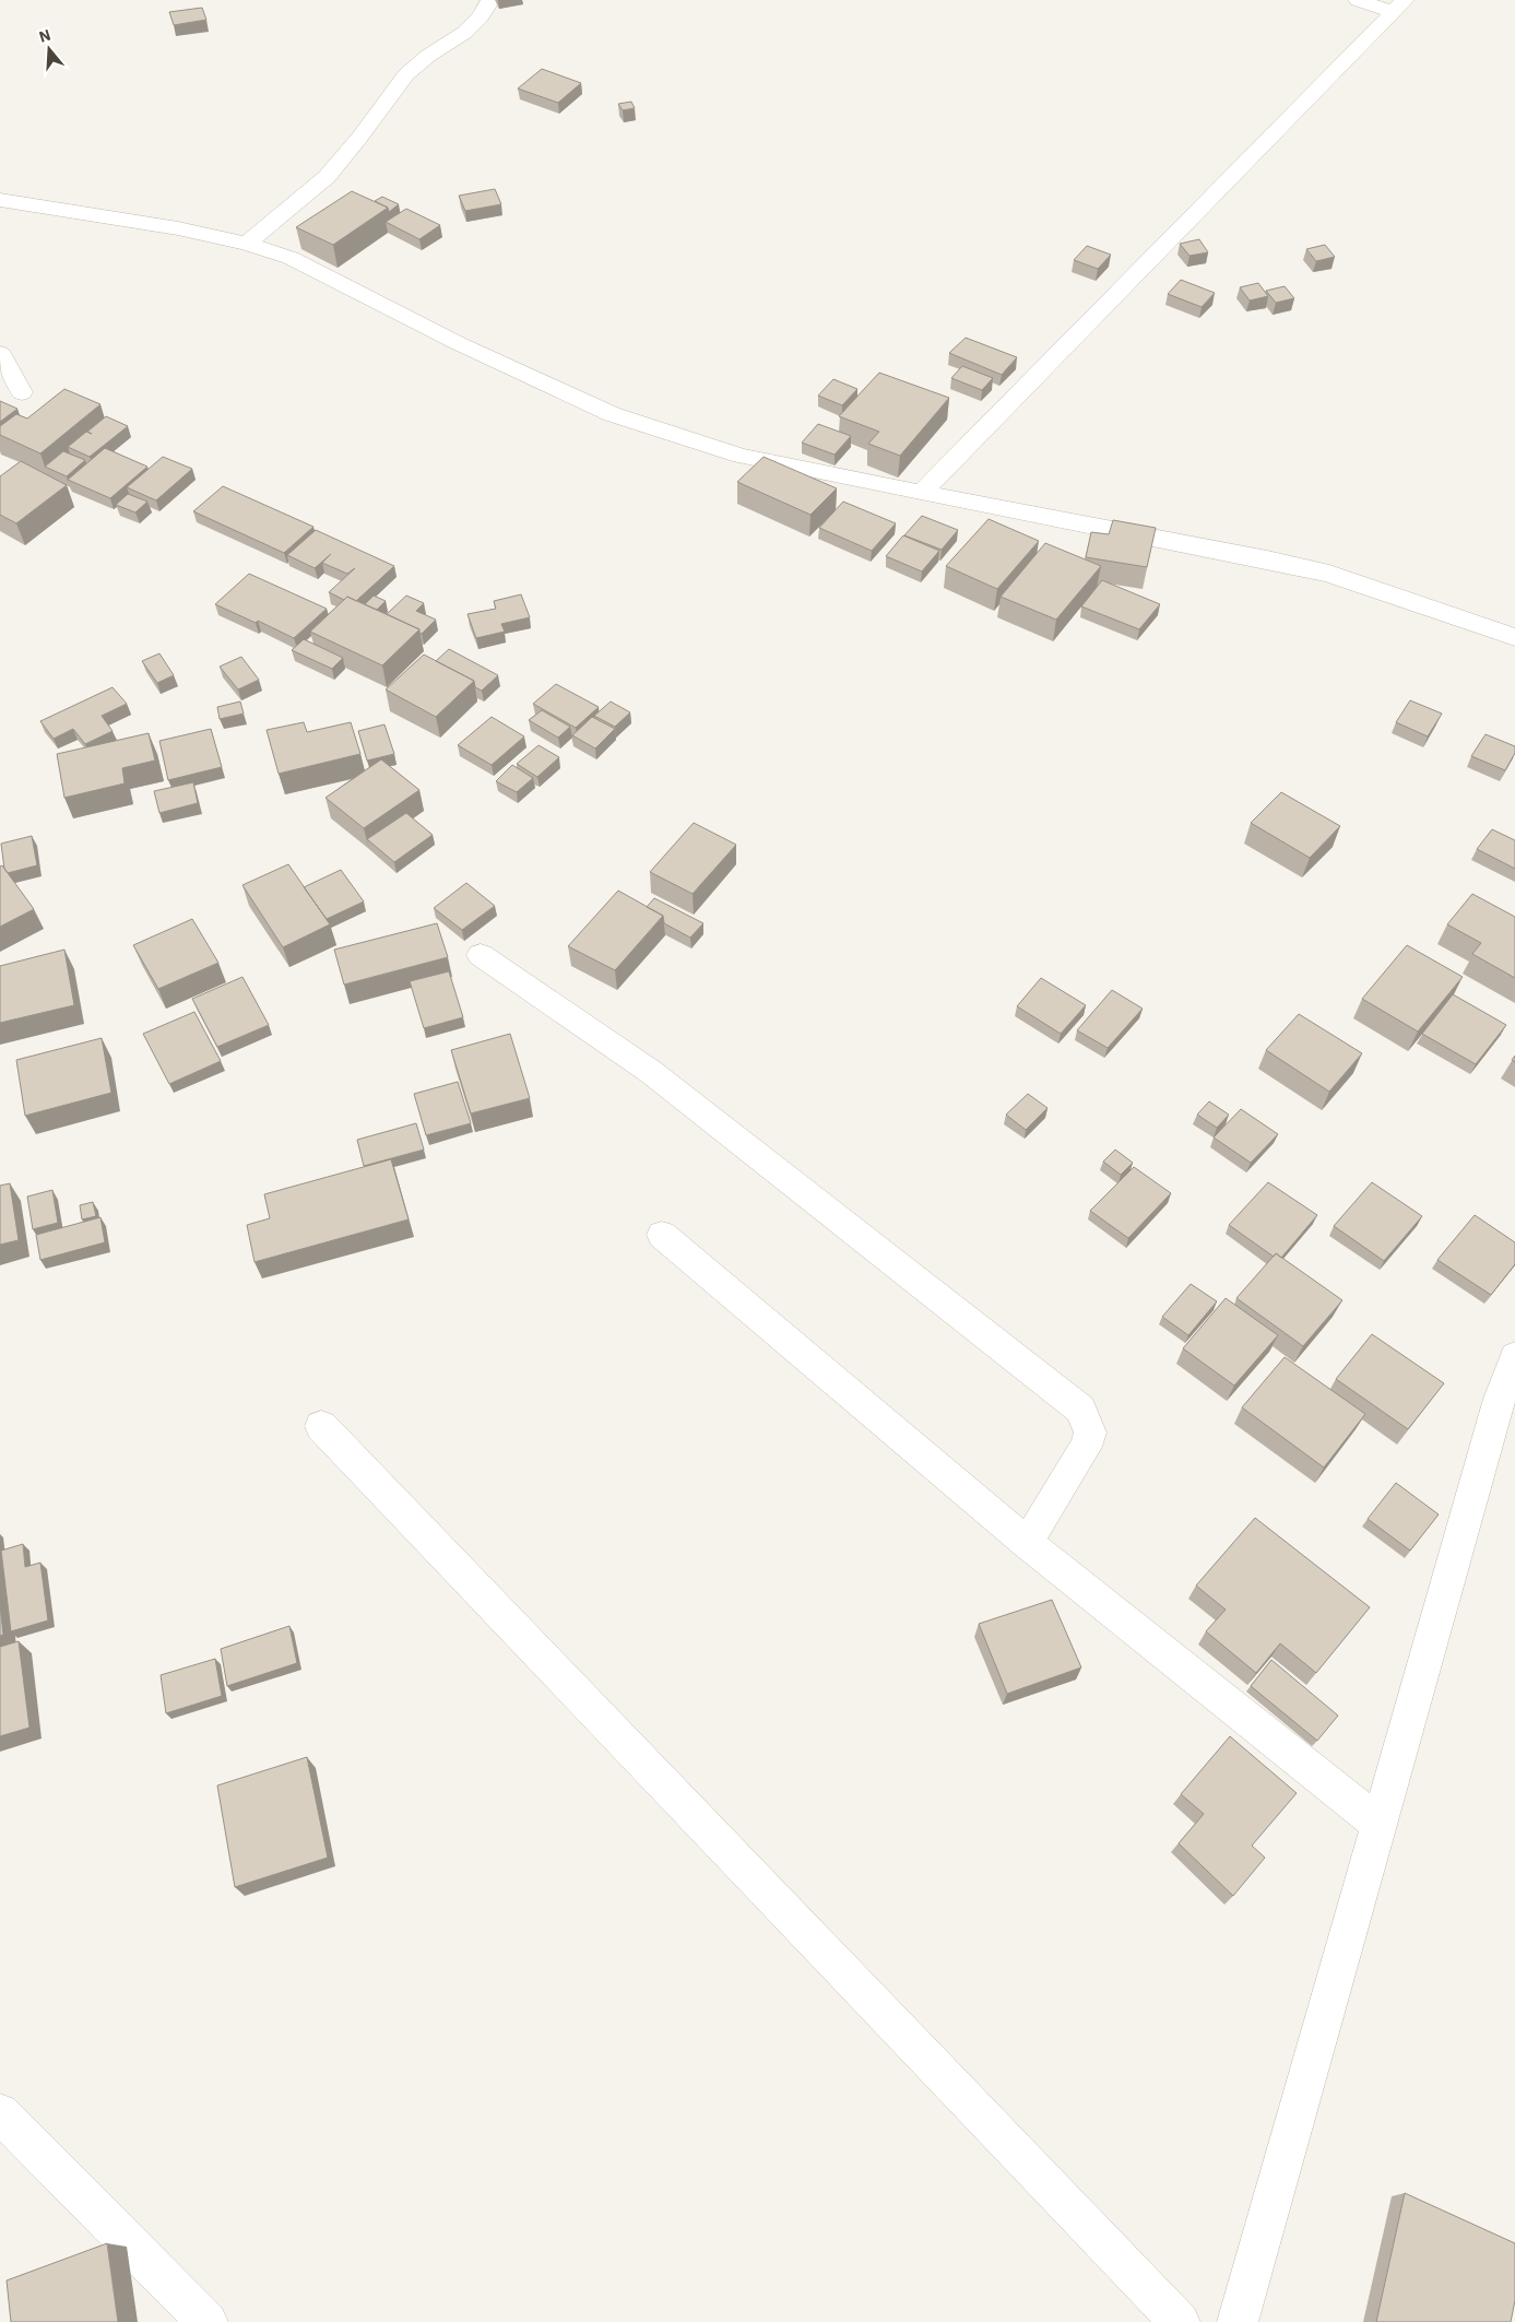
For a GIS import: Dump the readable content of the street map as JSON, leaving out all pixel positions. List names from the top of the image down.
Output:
{
  "north": "top"
}
